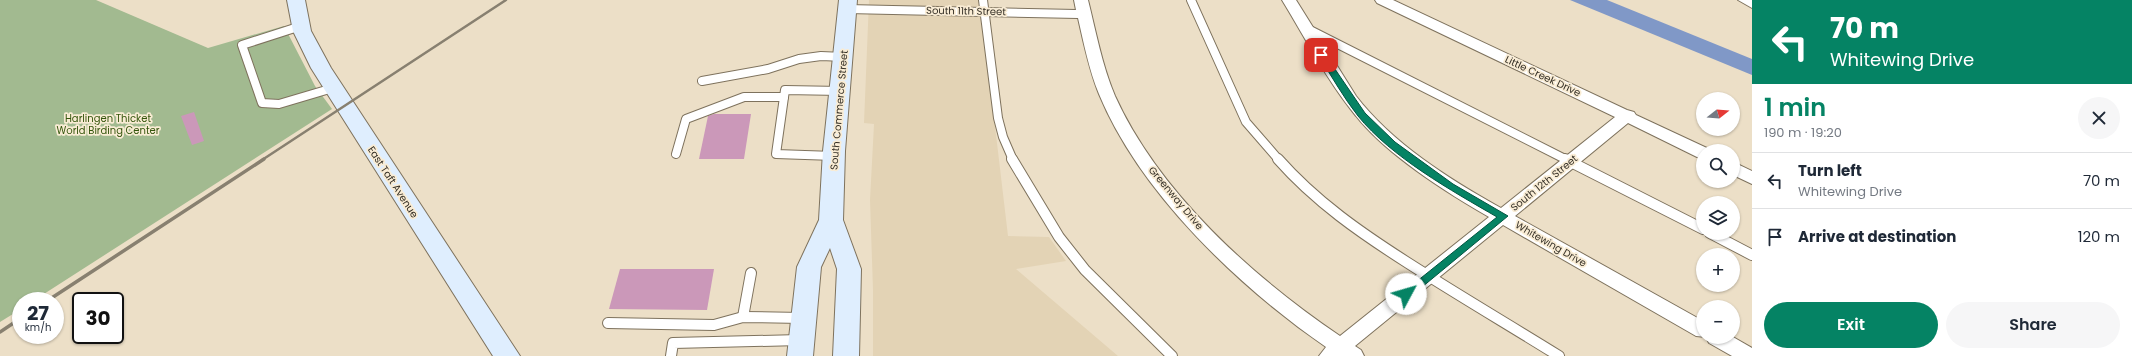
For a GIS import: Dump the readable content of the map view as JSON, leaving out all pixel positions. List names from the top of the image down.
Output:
{
  "streets": {
    "street": [
      "South 11th Street",
      "Little Creek Drive",
      "South Commerce Street",
      "East Taft Avenue",
      "South 12th Street",
      "Greenway Drive",
      "Whitewing Drive"
    ]
  },
  "crossings": [
    ["South 11th Street", "South Commerce Street"],
    ["South 11th Street", "Greenway Drive"],
    ["Little Creek Drive", "South 12th Street"],
    ["South 12th Street", "Greenway Drive"],
    ["South 12th Street", "Whitewing Drive"]
  ],
  "parks": ["Harlingen Thicket World Birding Center"],
  "north": "right",
  "page": {
    "turn": ["70 m", "Whitewing Drive"],
    "heading": ["1 min", "190 m · 19:20"],
    "map_buttons": ["+", "−"],
    "list": [
      {
        "name": "Turn left",
        "note": "Whitewing Drive",
        "value": "70 m"
      },
      {
        "name": "Arrive at destination",
        "value": "120 m"
      }
    ],
    "speed": "27 km/h",
    "limit": "30",
    "buttons": ["Exit", "Share"]
  }
}
